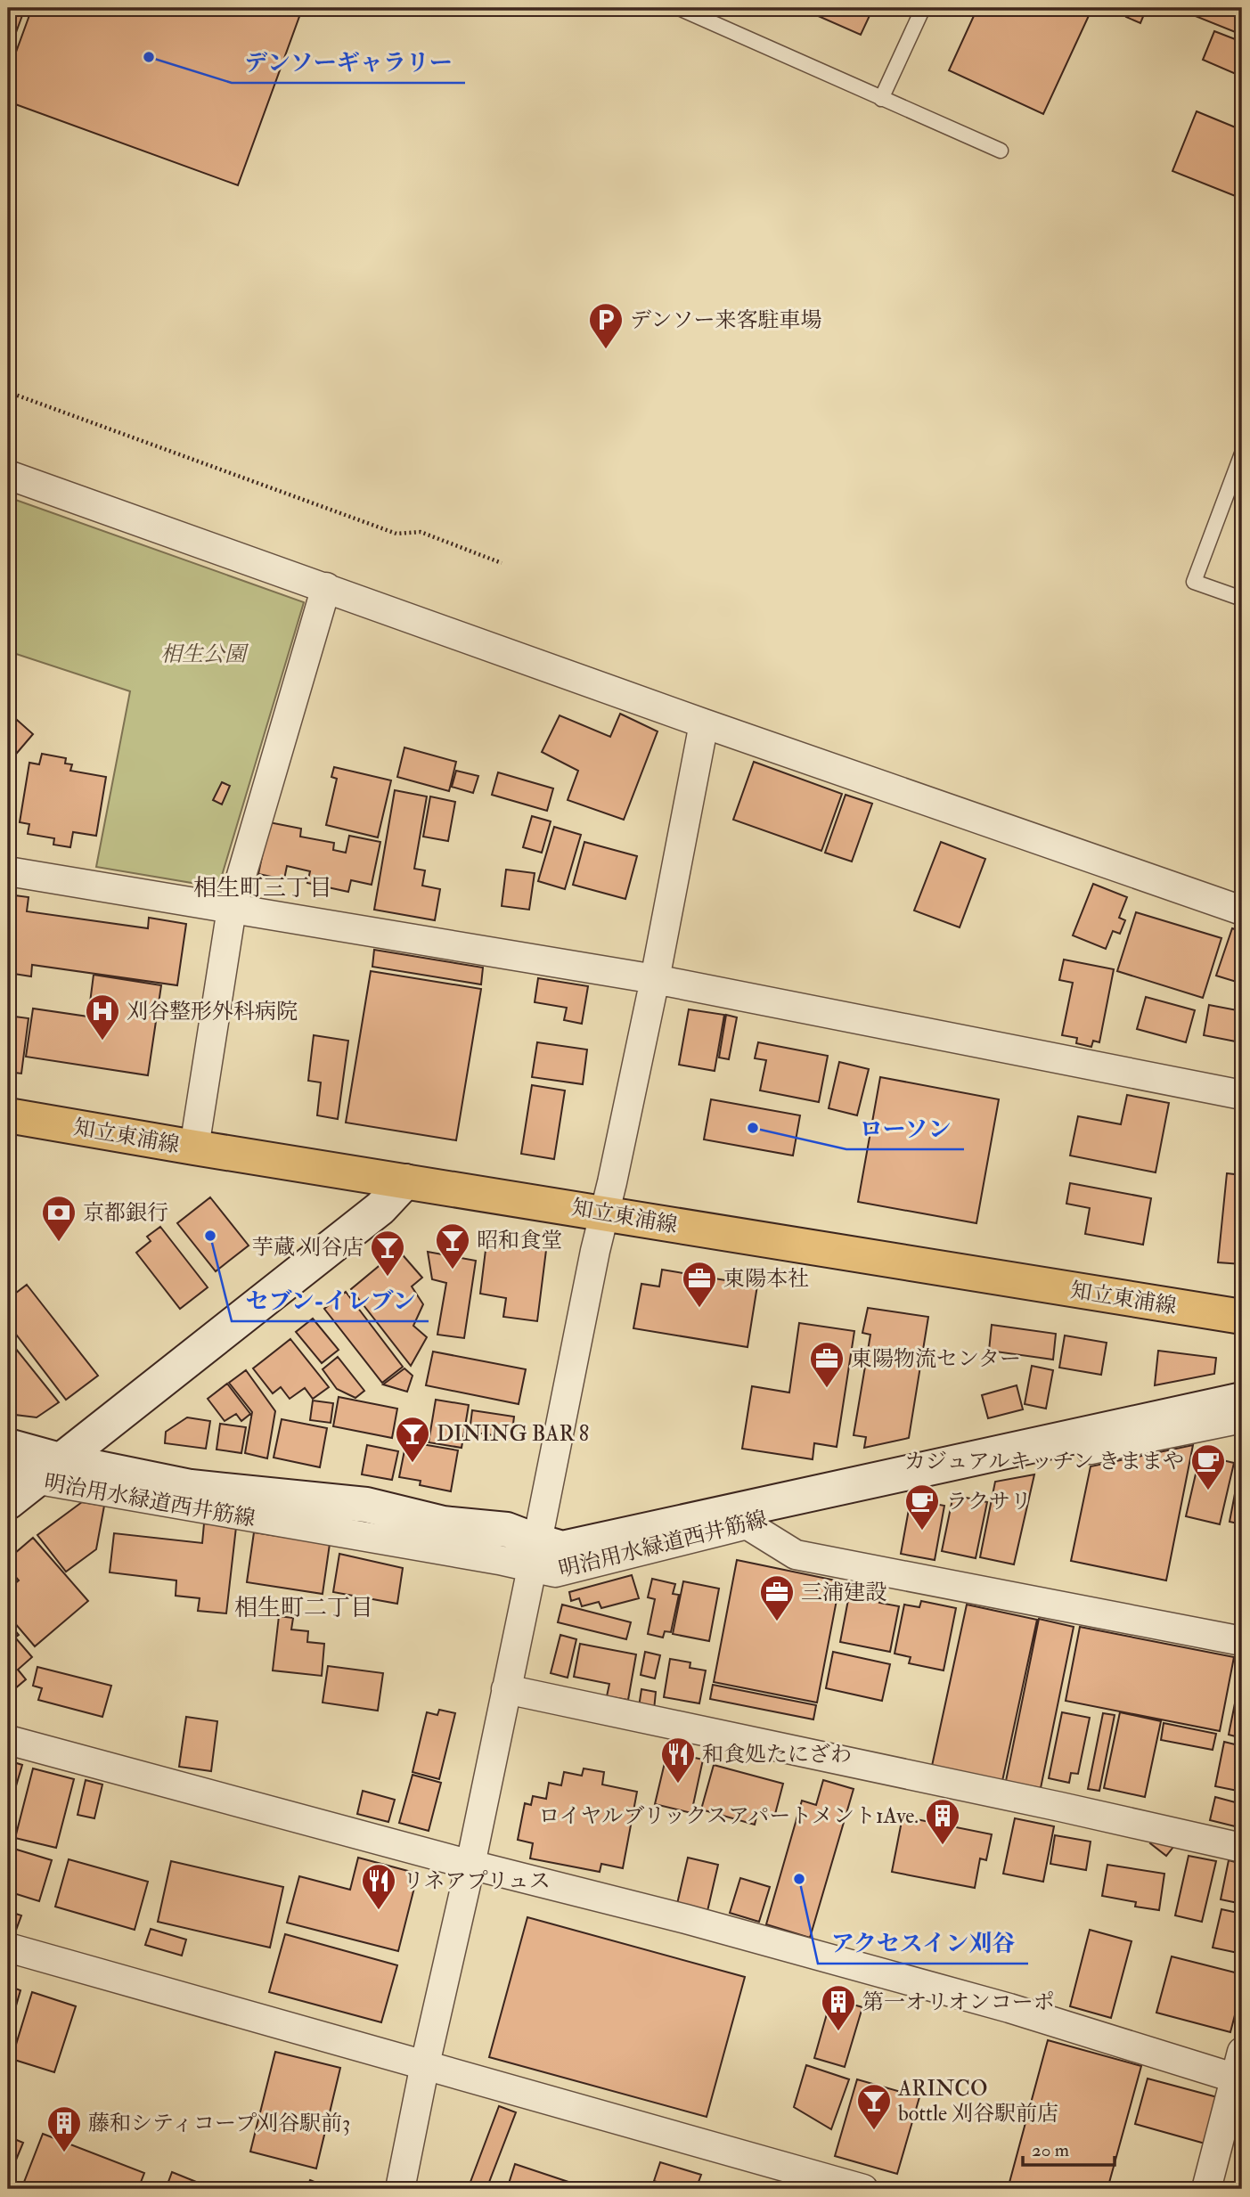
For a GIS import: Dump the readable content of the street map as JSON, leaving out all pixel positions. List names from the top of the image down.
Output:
{
  "streets": {
    "main road": ["知立東浦線"],
    "street": ["明治用水緑道西井筋線"]
  },
  "districts": ["相生町三丁目", "相生町二丁目"],
  "parks": ["相生公園"],
  "places": {
    "other": [
      "デンソーギャラリー",
      "ローソン",
      "セブン-イレブン",
      "アクセスイン刈谷"
    ],
    "parking": ["デンソー来客駐車場"],
    "hospital": ["刈谷整形外科病院"],
    "bank": ["京都銀行"],
    "bar": [
      "昭和食堂",
      "芋蔵 刈谷店",
      "DINING BAR 8",
      "ARINCO bottle 刈谷駅前店"
    ],
    "office": ["東陽本社", "東陽物流センター", "三浦建設"],
    "cafe": ["カジュアルキッチン きままや", "ラクサリ"],
    "restaurant": ["和食処たにざわ", "リネアプリュス"],
    "building": ["ロイヤルブリックスアパートメント1Ave.", "第一オリオンコーポ", "藤和シティコープ刈谷駅前3"]
  },
  "scale_bar": "20 m"
}
